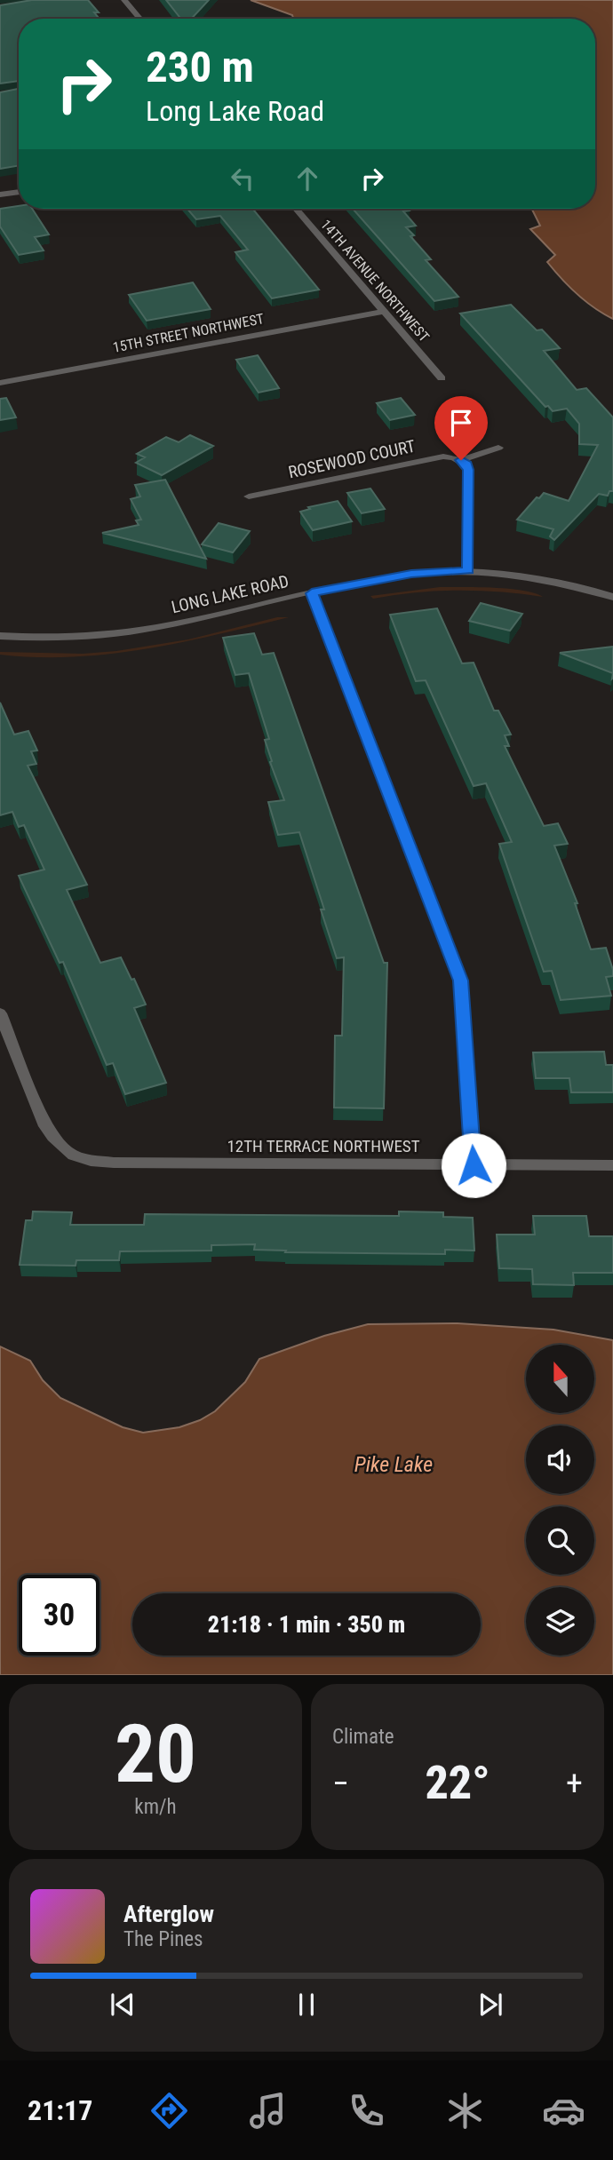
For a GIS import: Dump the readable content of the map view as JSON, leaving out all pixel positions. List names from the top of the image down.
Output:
{
  "streets": {
    "street": [
      "14TH AVENUE NORTHWEST",
      "15TH STREET NORTHWEST",
      "ROSEWOOD COURT",
      "LONG LAKE ROAD",
      "12TH TERRACE NORTHWEST"
    ]
  },
  "crossings": [
    ["14TH AVENUE NORTHWEST", "15TH STREET NORTHWEST"]
  ],
  "water": ["Pike Lake"],
  "north": "top",
  "page": {
    "turn": ["230 m", "Long Lake Road"],
    "limit": "30",
    "trip": "21:18 · 1 min · 350 m",
    "tile": [
      ["20", "km/h"],
      "Climate"
    ],
    "heat": ["−", "22°", "+"],
    "song": ["Afterglow", "The Pines"],
    "tabs": "21:17"
  }
}
